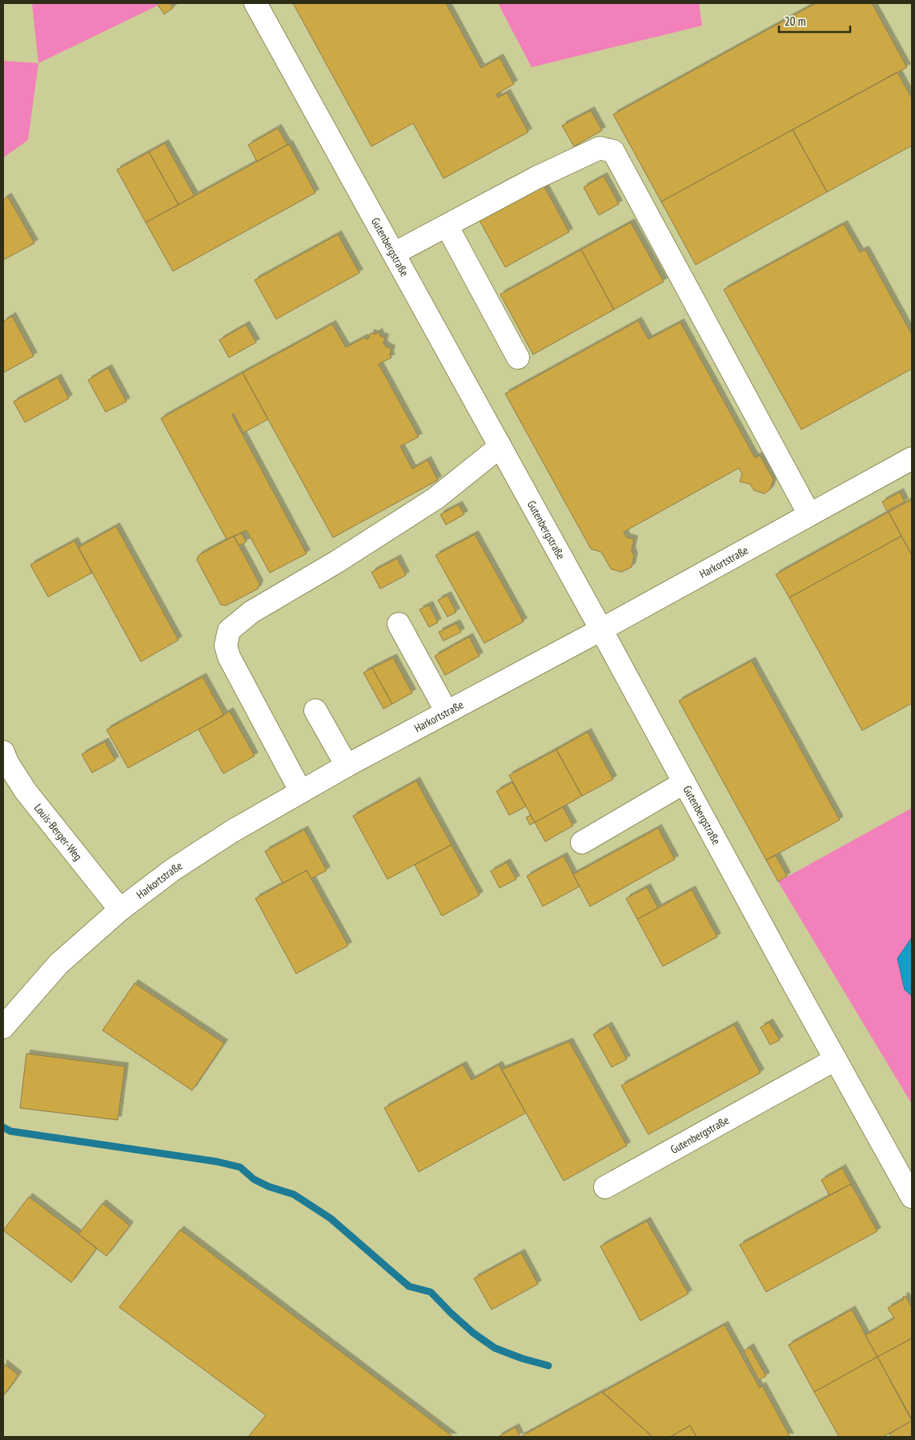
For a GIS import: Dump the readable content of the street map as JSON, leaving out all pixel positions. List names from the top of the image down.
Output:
{
  "streets": {
    "street": ["Gutenbergstraße", "Harkortstraße", "Louis-Berger-Weg"]
  },
  "crossings": [
    ["Gutenbergstraße", "Harkortstraße"],
    ["Harkortstraße", "Louis-Berger-Weg"]
  ],
  "scale_bar": "20 m"
}
